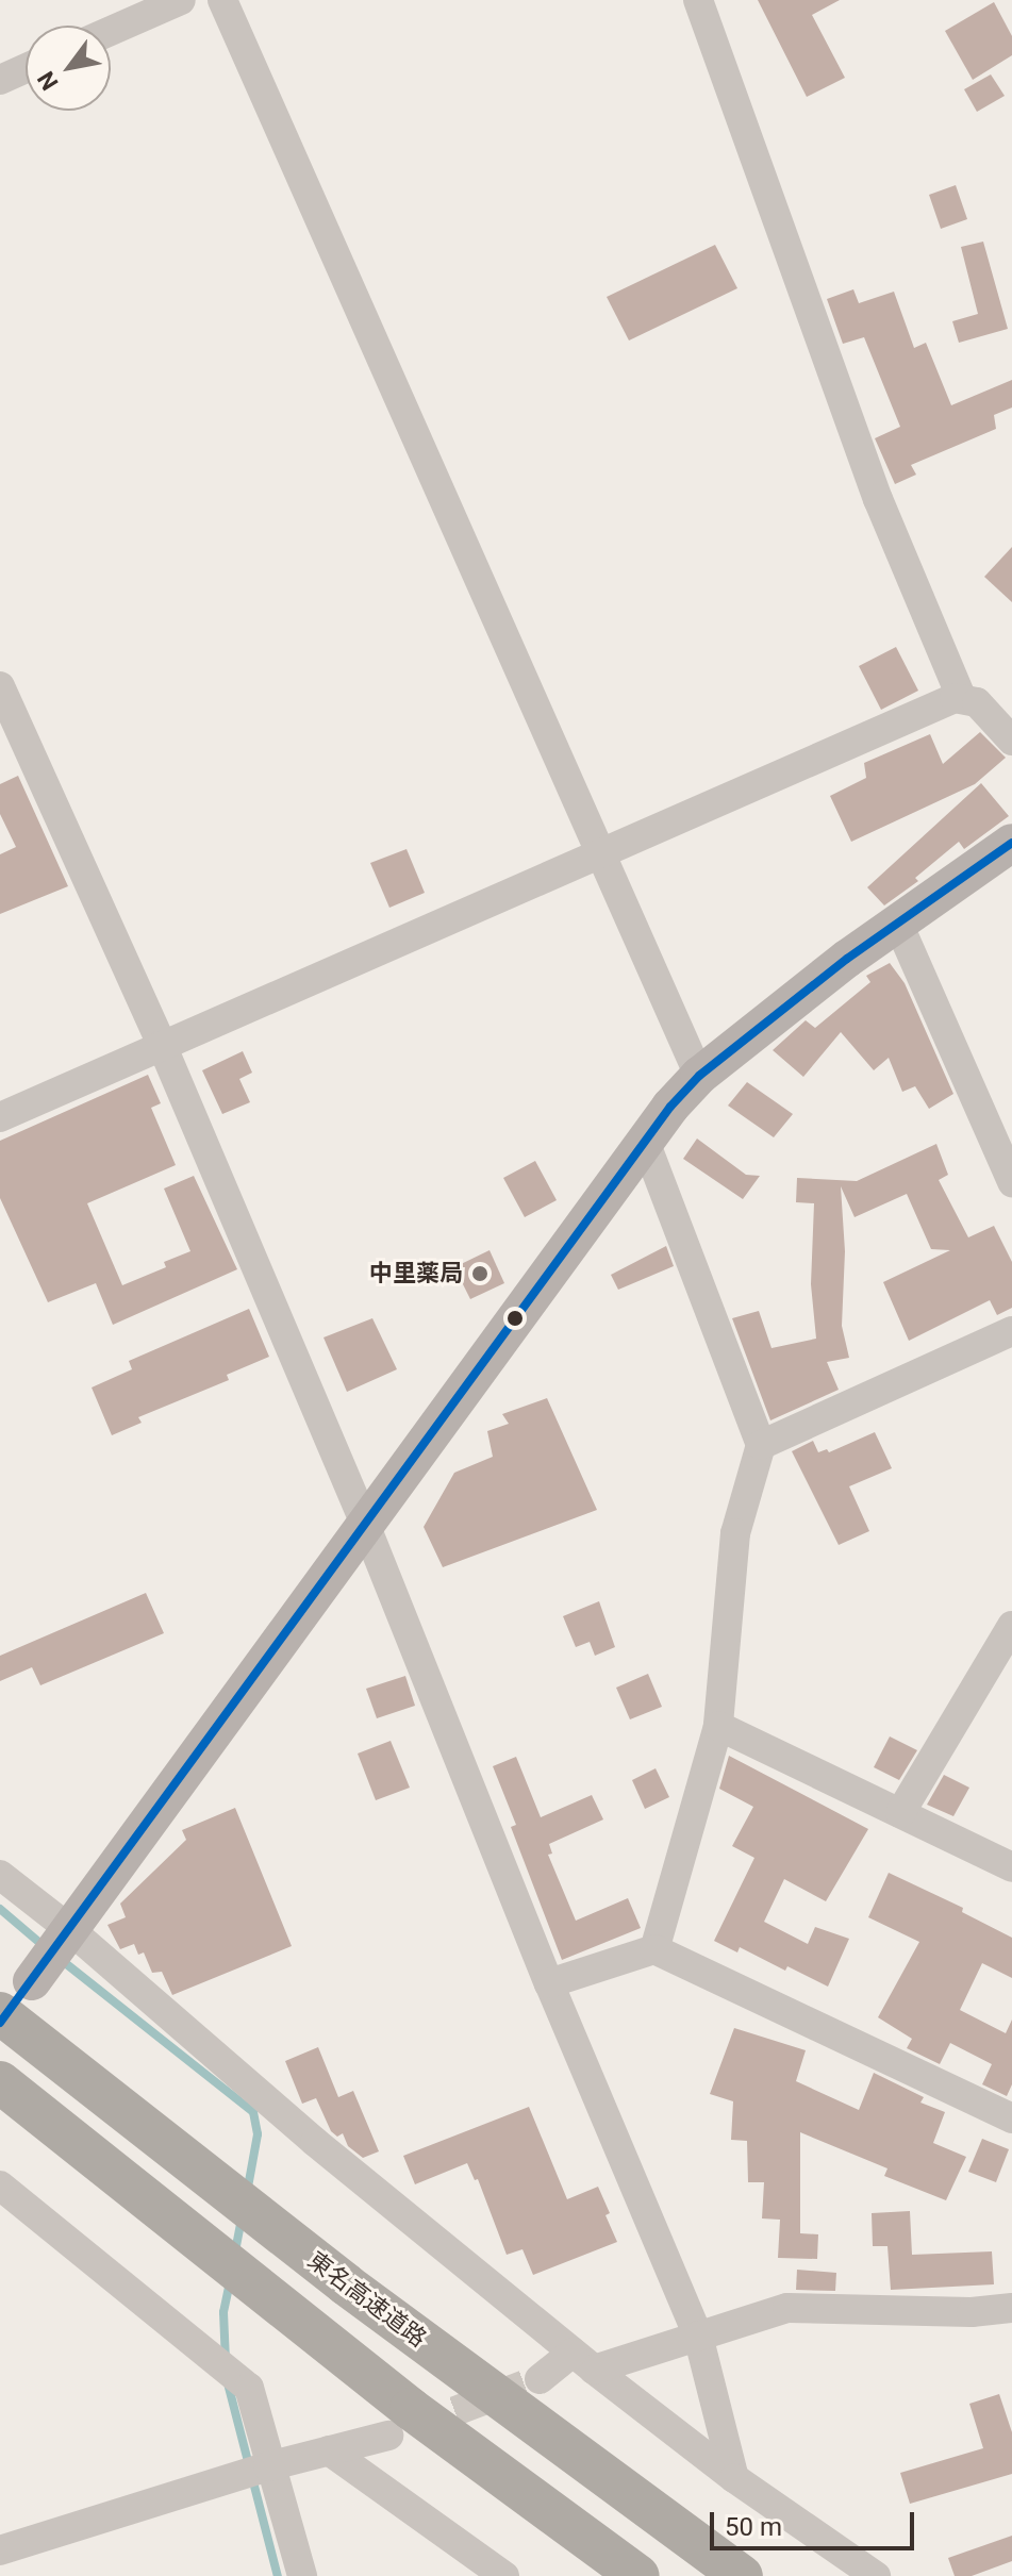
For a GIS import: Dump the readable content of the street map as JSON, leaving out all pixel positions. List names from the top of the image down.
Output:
{
  "streets": {
    "highway": ["東名高速道路"]
  },
  "places": ["中里薬局"],
  "scale_bar": "50 m",
  "north": "bottom left"
}
